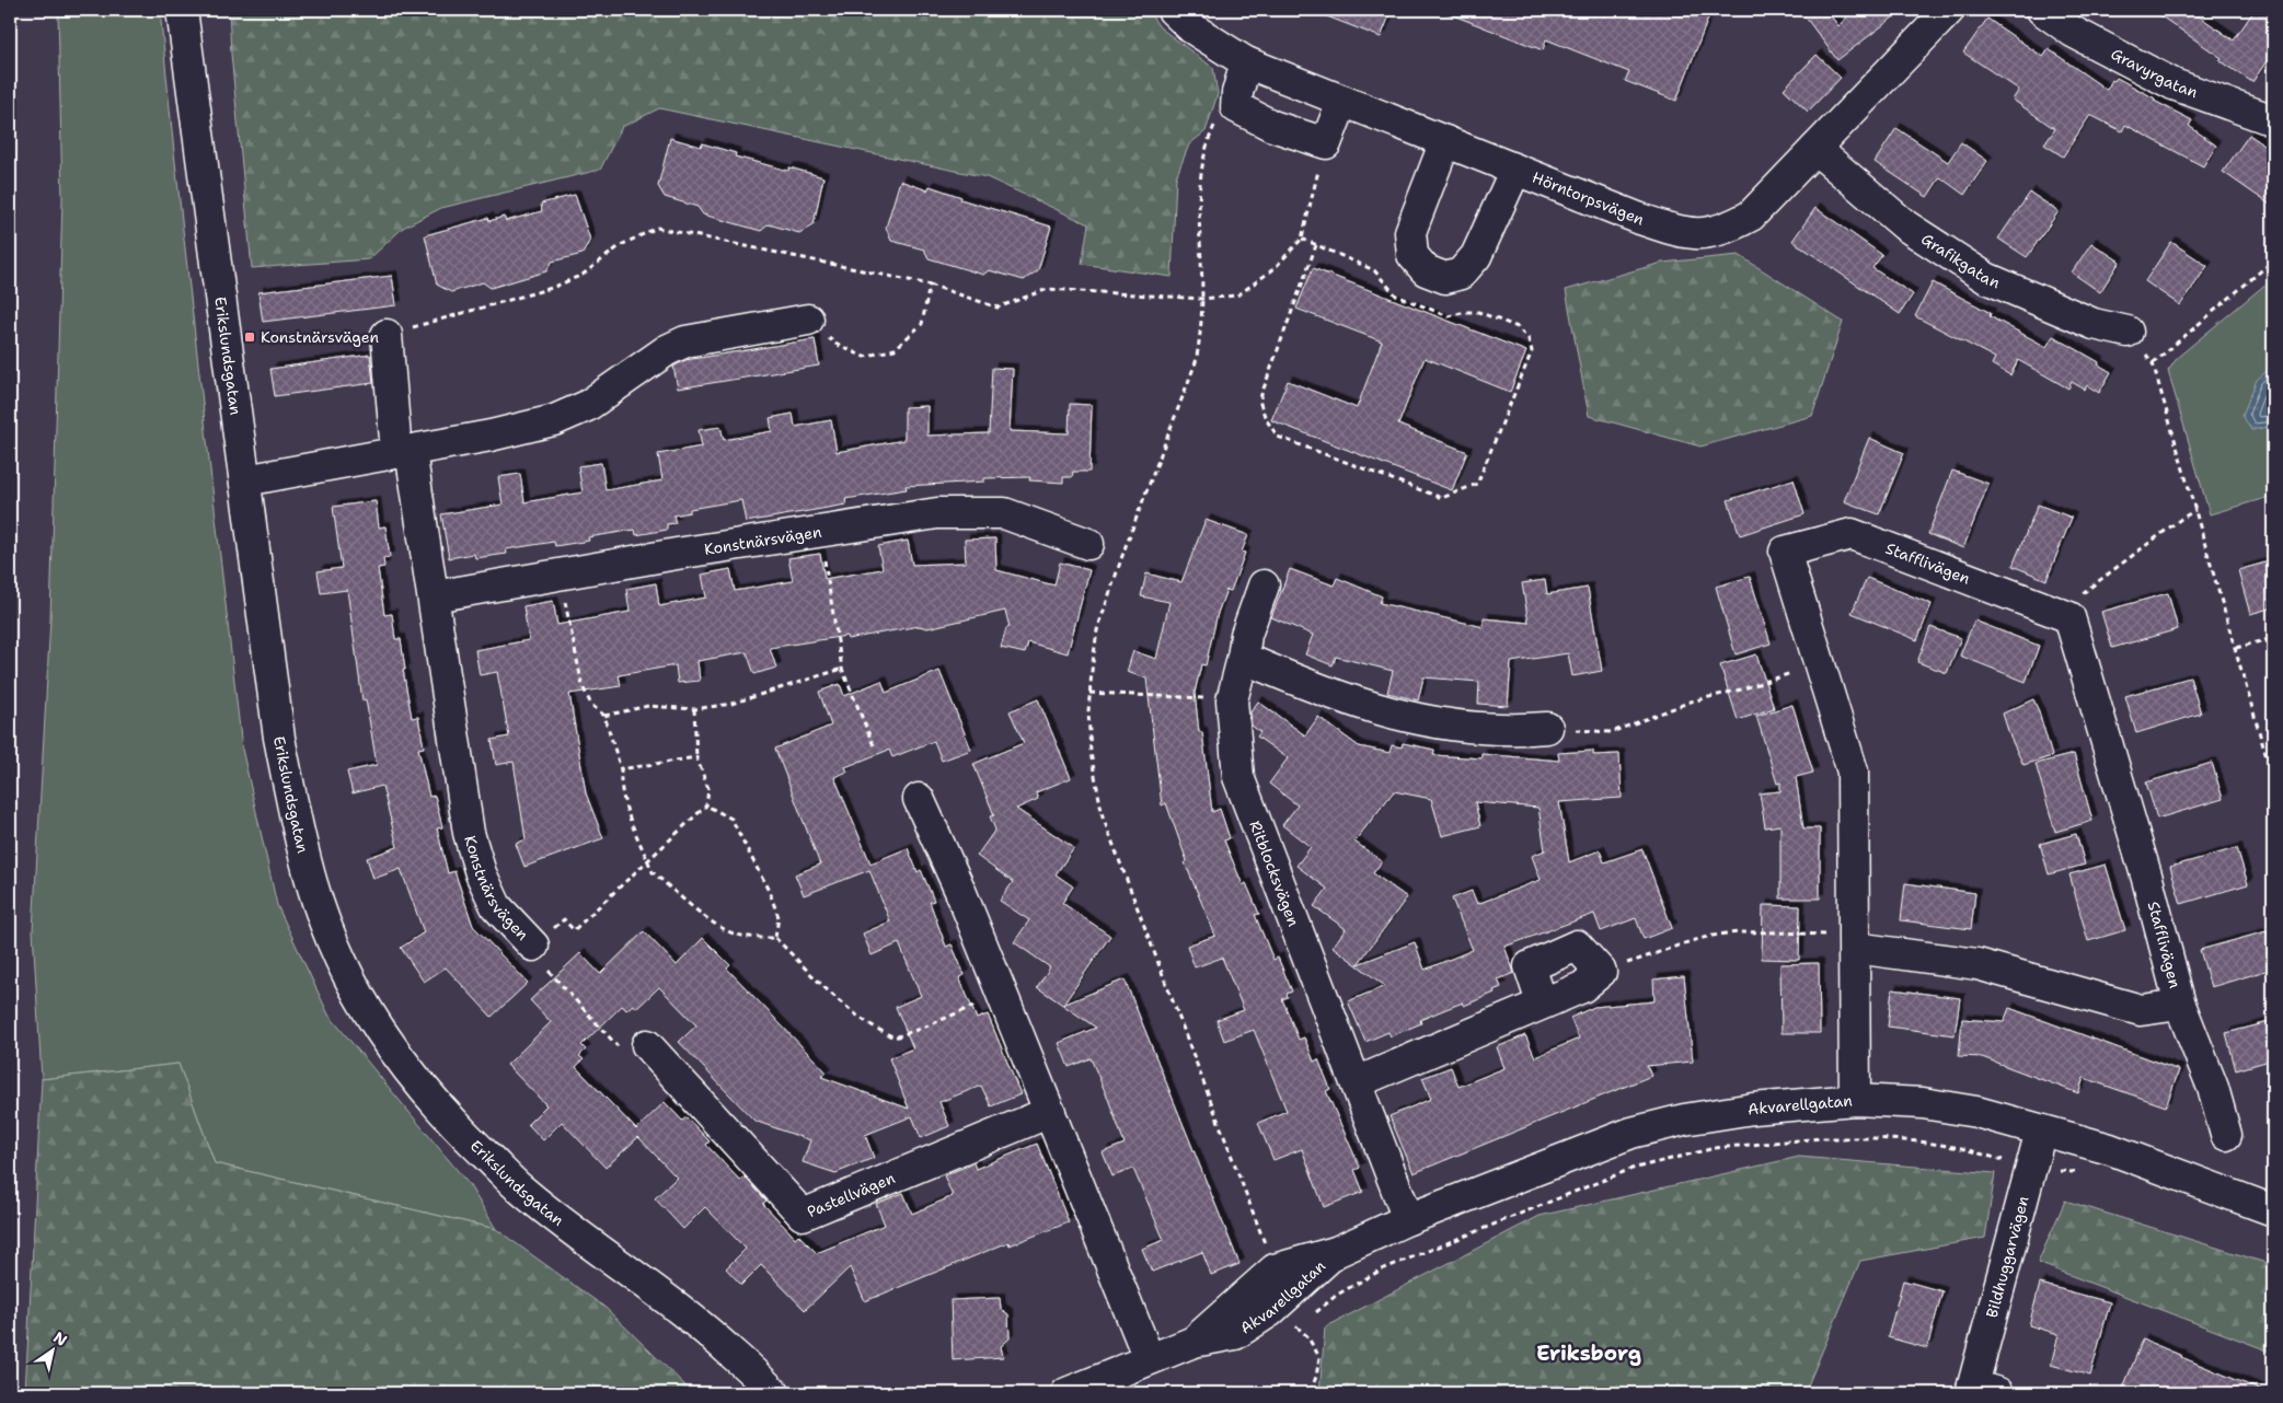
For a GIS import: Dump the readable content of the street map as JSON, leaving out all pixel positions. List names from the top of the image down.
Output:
{
  "streets": {
    "street": [
      "Gravyrgatan",
      "Hörntorpsvägen",
      "Grafikgatan",
      "Erikslundsgatan",
      "Konstnärsvägen",
      "Stafflivägen",
      "Ritblocksvägen",
      "Akvarellgatan",
      "Pastellvägen",
      "Bildhuggarvägen"
    ]
  },
  "crossings": [
    ["Hörntorpsvägen", "Grafikgatan"],
    ["Stafflivägen", "Akvarellgatan"],
    ["Ritblocksvägen", "Akvarellgatan"],
    ["Akvarellgatan", "Bildhuggarvägen"]
  ],
  "districts": ["Eriksborg"],
  "places": {
    "transit": ["Konstnärsvägen"]
  },
  "north": "top right"
}
